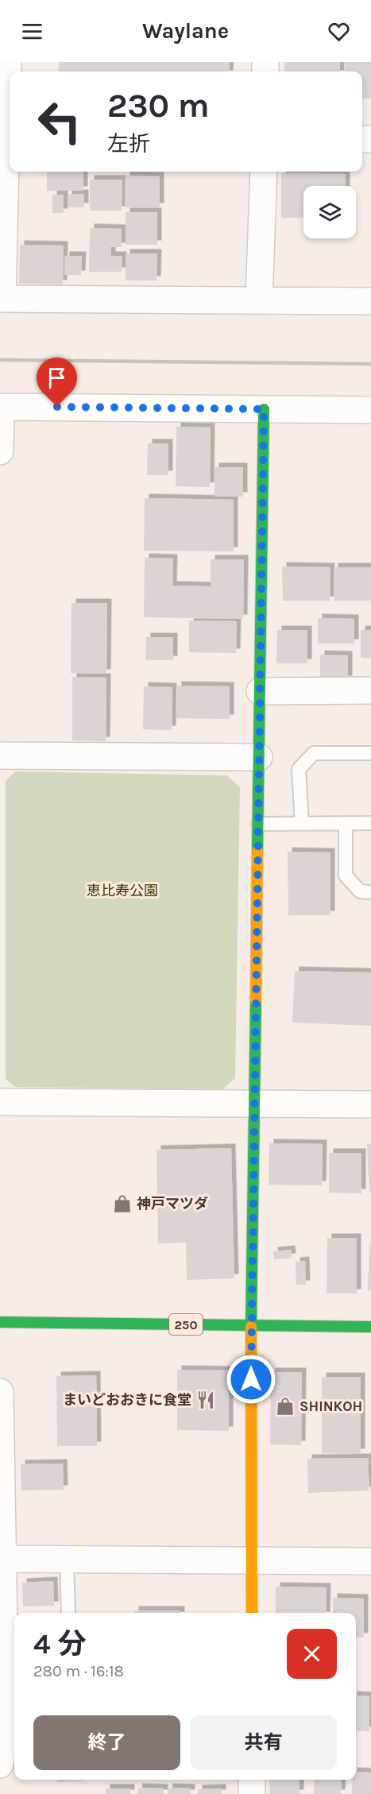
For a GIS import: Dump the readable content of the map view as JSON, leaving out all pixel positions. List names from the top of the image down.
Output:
{
  "streets": {
    "main road": ["250"]
  },
  "parks": ["恵比寿公園"],
  "places": {
    "shop": ["神戸マツダ", "SHINKOH"],
    "restaurant": ["まいどおおきに食堂"]
  },
  "page": {
    "header": "Waylane",
    "turn": ["230 m", "左折"],
    "heading": ["4 分", "280 m · 16:18"],
    "buttons": ["終了", "共有"]
  }
}
